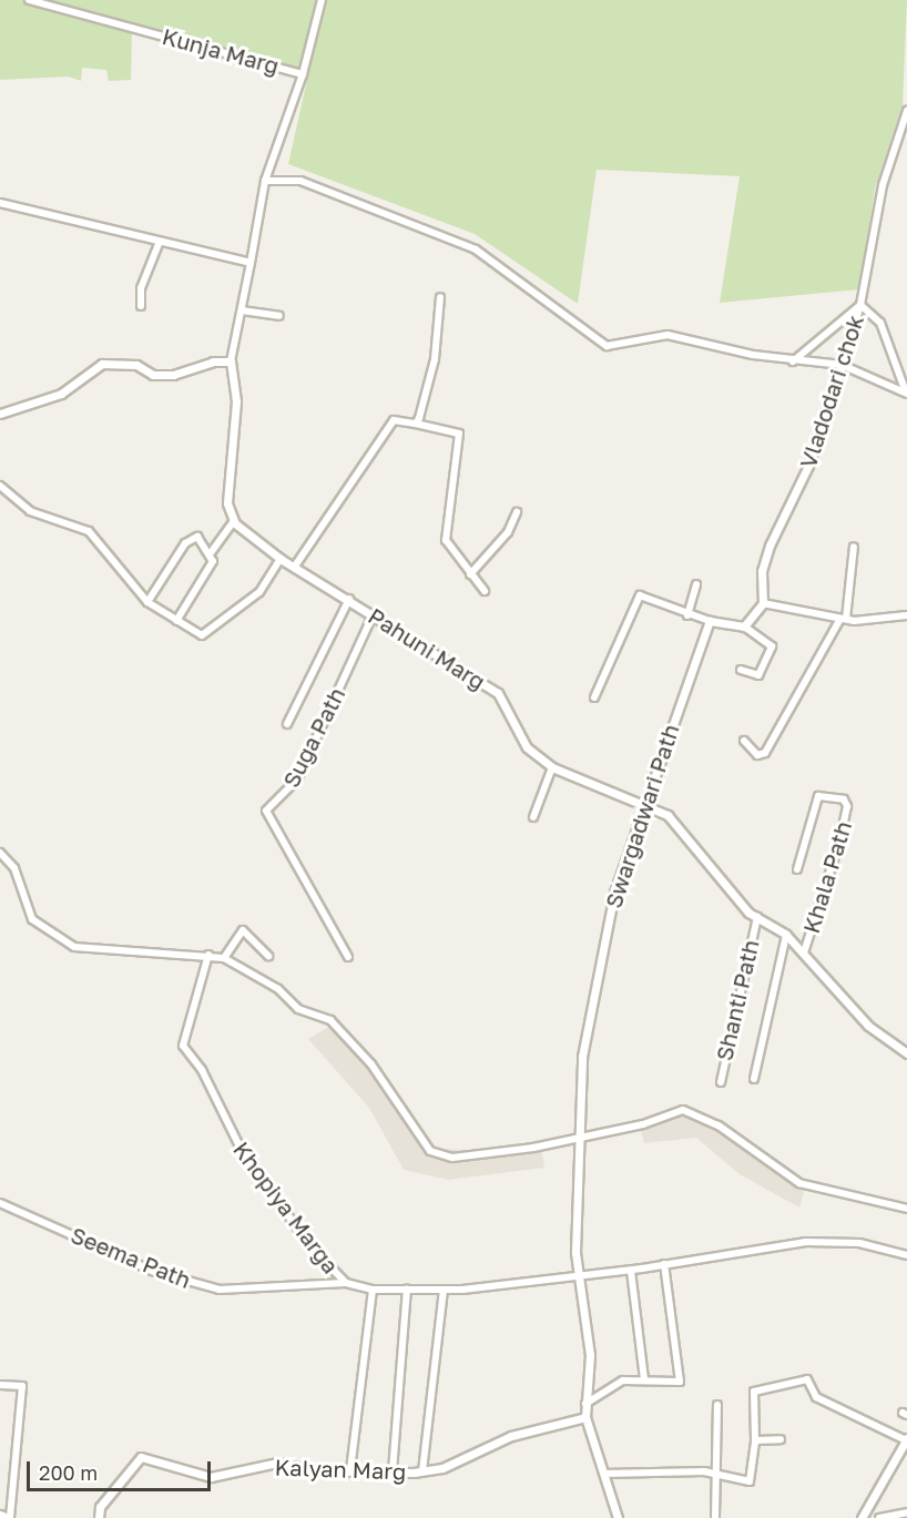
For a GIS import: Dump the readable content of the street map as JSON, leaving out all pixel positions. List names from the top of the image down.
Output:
{
  "streets": {
    "street": [
      "Kunja Marg",
      "Vladodari chok",
      "Pahuni Marg",
      "Suga Path",
      "Swargadwari Path",
      "Khala Path",
      "Shanti Path",
      "Khopiya Marga",
      "Seema Path",
      "Kalyan Marg"
    ]
  },
  "crossings": [
    ["Pahuni Marg", "Suga Path"],
    ["Pahuni Marg", "Swargadwari Path"],
    ["Pahuni Marg", "Khala Path"],
    ["Pahuni Marg", "Shanti Path"],
    ["Khopiya Marga", "Seema Path"]
  ],
  "scale_bar": "200 m"
}
